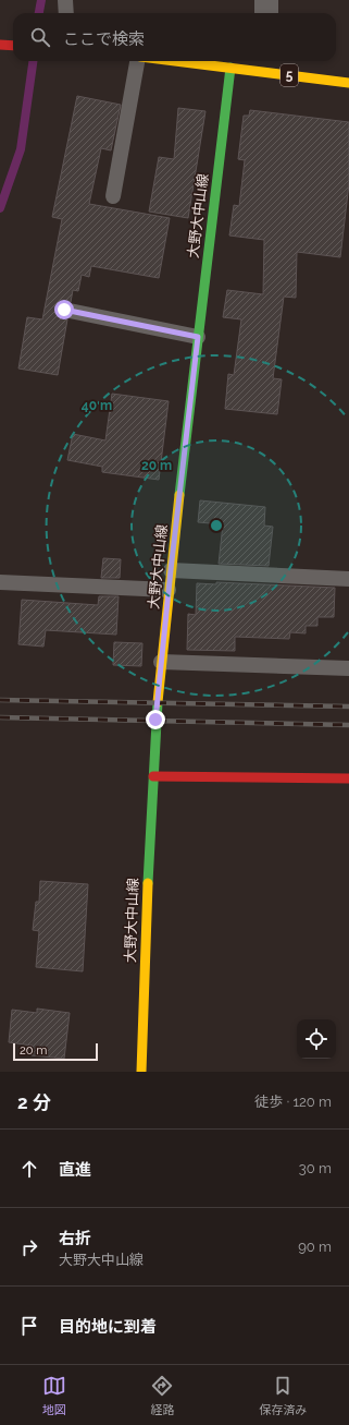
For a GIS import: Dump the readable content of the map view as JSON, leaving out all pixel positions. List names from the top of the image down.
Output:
{
  "streets": {
    "main road": ["5", "大野大中山線"]
  },
  "crossings": [
    ["5", "大野大中山線"]
  ],
  "scale_bar": "20 m",
  "page": {
    "search": "ここで検索",
    "scale": "20 m",
    "heading": ["2 分", "徒歩 · 120 m"],
    "list": [
      ["直進", "30 m"],
      ["右折", "大野大中山線", "90 m"],
      "目的地に到着"
    ],
    "nav": ["地図", "経路", "保存済み"]
  },
  "rings": ["40 m", "20 m"]
}
